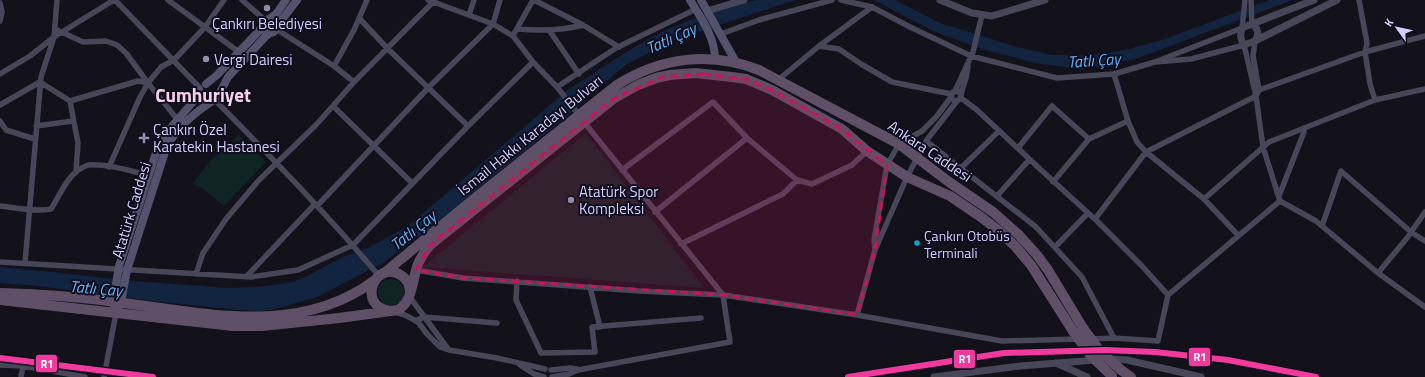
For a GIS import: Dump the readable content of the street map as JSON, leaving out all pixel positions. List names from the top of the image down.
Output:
{
  "streets": {
    "highway": ["İsmail Hakkı Karadayı Bulvarı", "Ankara Caddesi"],
    "main road": ["Atatürk Caddesi"]
  },
  "crossings": [
    ["İsmail Hakkı Karadayı Bulvarı", "Ankara Caddesi"]
  ],
  "districts": ["Cumhuriyet"],
  "water": ["Tatlı Çay"],
  "places": {
    "other": [
      "Çankırı Belediyesi",
      "Vergi Dairesi",
      "Atatürk Spor Kompleksi",
      "Çankırı Otobüs Terminali"
    ],
    "health": ["Çankırı Özel Karatekin Hastanesi"]
  },
  "lines": ["transit line R1"],
  "north": "top left"
}
